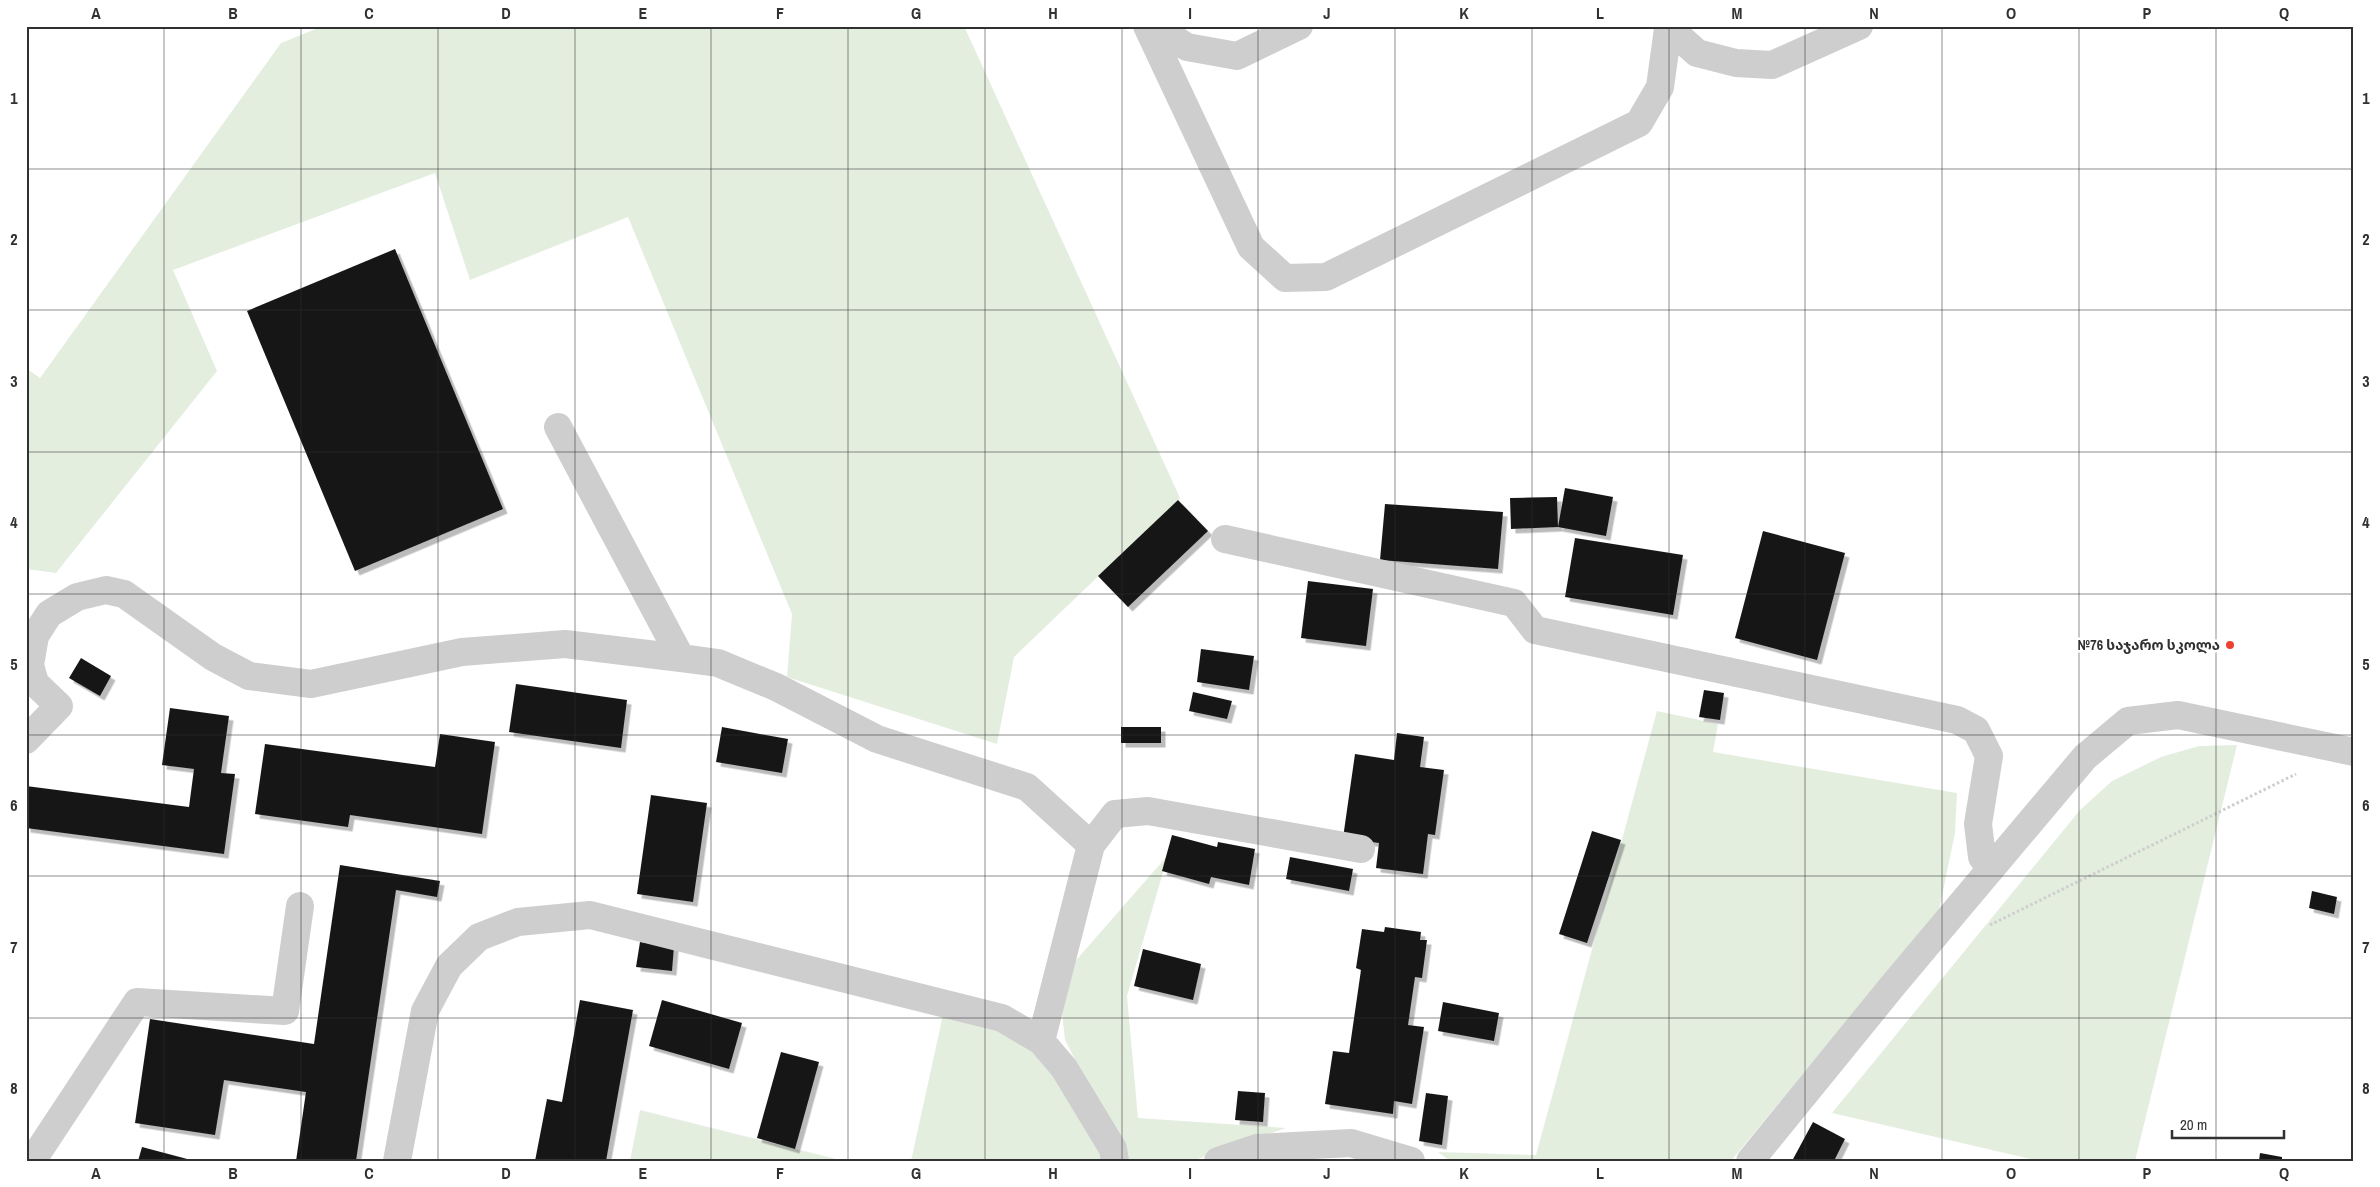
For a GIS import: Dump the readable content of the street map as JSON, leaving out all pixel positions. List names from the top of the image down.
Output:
{
  "places": ["№76 საჯარო სკოლა"],
  "scale_bar": "20 m",
  "grid": {
    "columns": [
      "A",
      "B",
      "C",
      "D",
      "E",
      "F",
      "G",
      "H",
      "I",
      "J",
      "K",
      "L",
      "M",
      "N",
      "O",
      "P",
      "Q"
    ],
    "rows": [
      "1",
      "2",
      "3",
      "4",
      "5",
      "6",
      "7",
      "8"
    ]
  }
}
